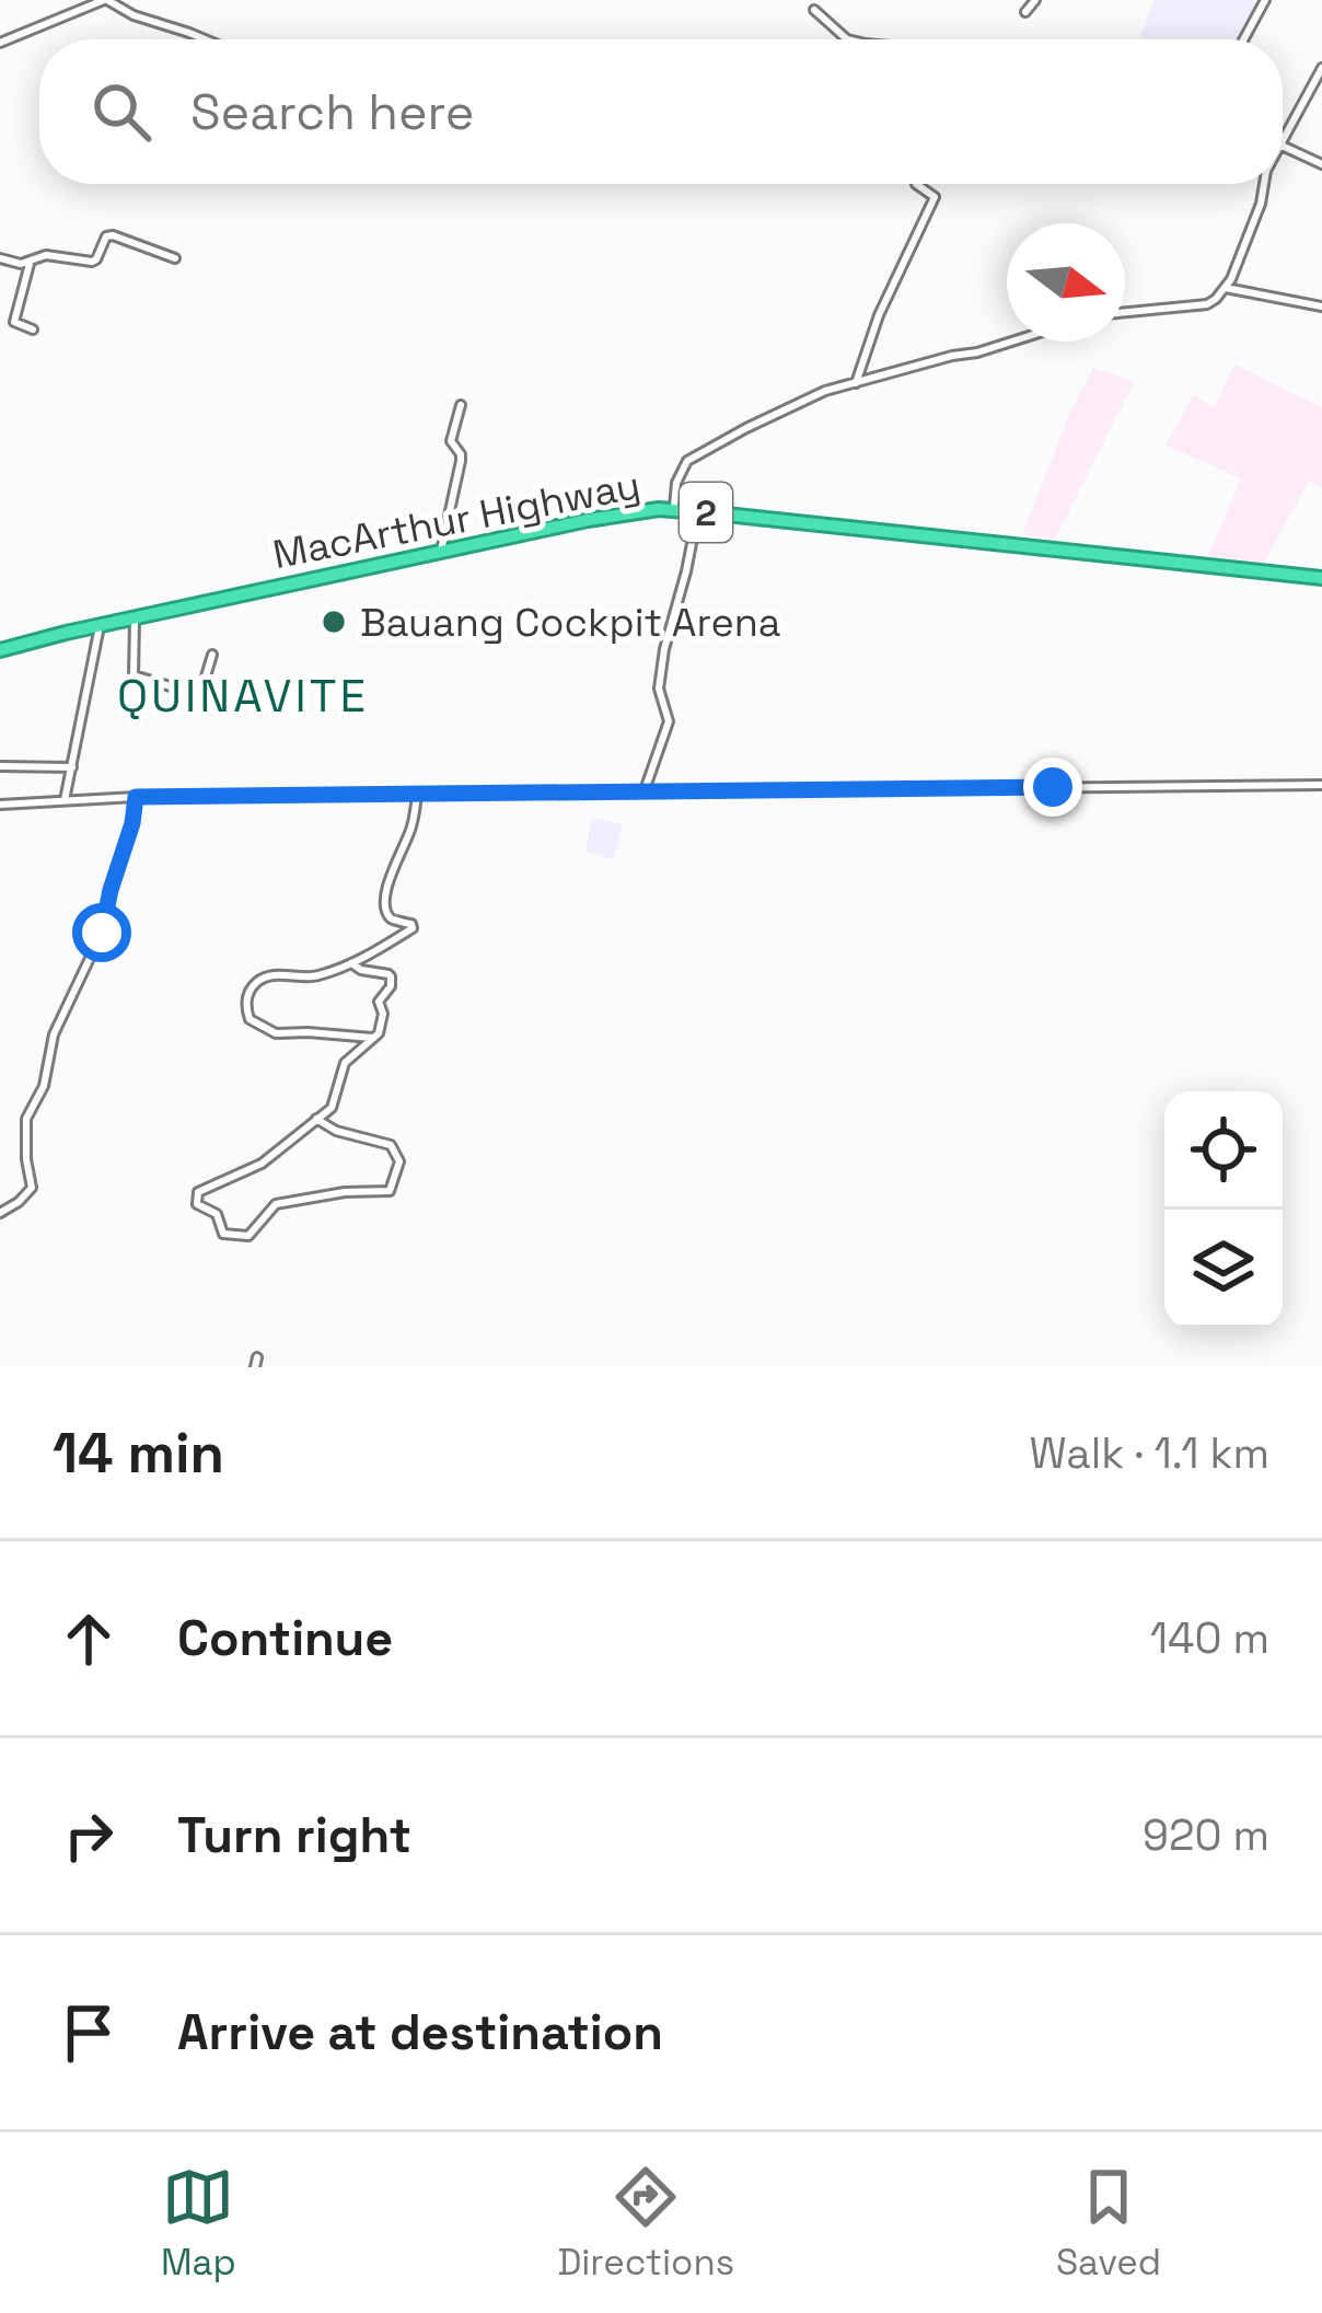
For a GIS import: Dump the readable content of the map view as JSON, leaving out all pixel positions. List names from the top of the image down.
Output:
{
  "streets": {
    "highway": ["2", "MacArthur Highway"]
  },
  "districts": ["QUINAVITE"],
  "places": ["Bauang Cockpit Arena"],
  "north": "right",
  "page": {
    "search": "Search here",
    "heading": ["14 min", "Walk · 1.1 km"],
    "list": [
      ["Continue", "140 m"],
      ["Turn right", "920 m"],
      "Arrive at destination"
    ],
    "nav": ["Map", "Directions", "Saved"]
  }
}
